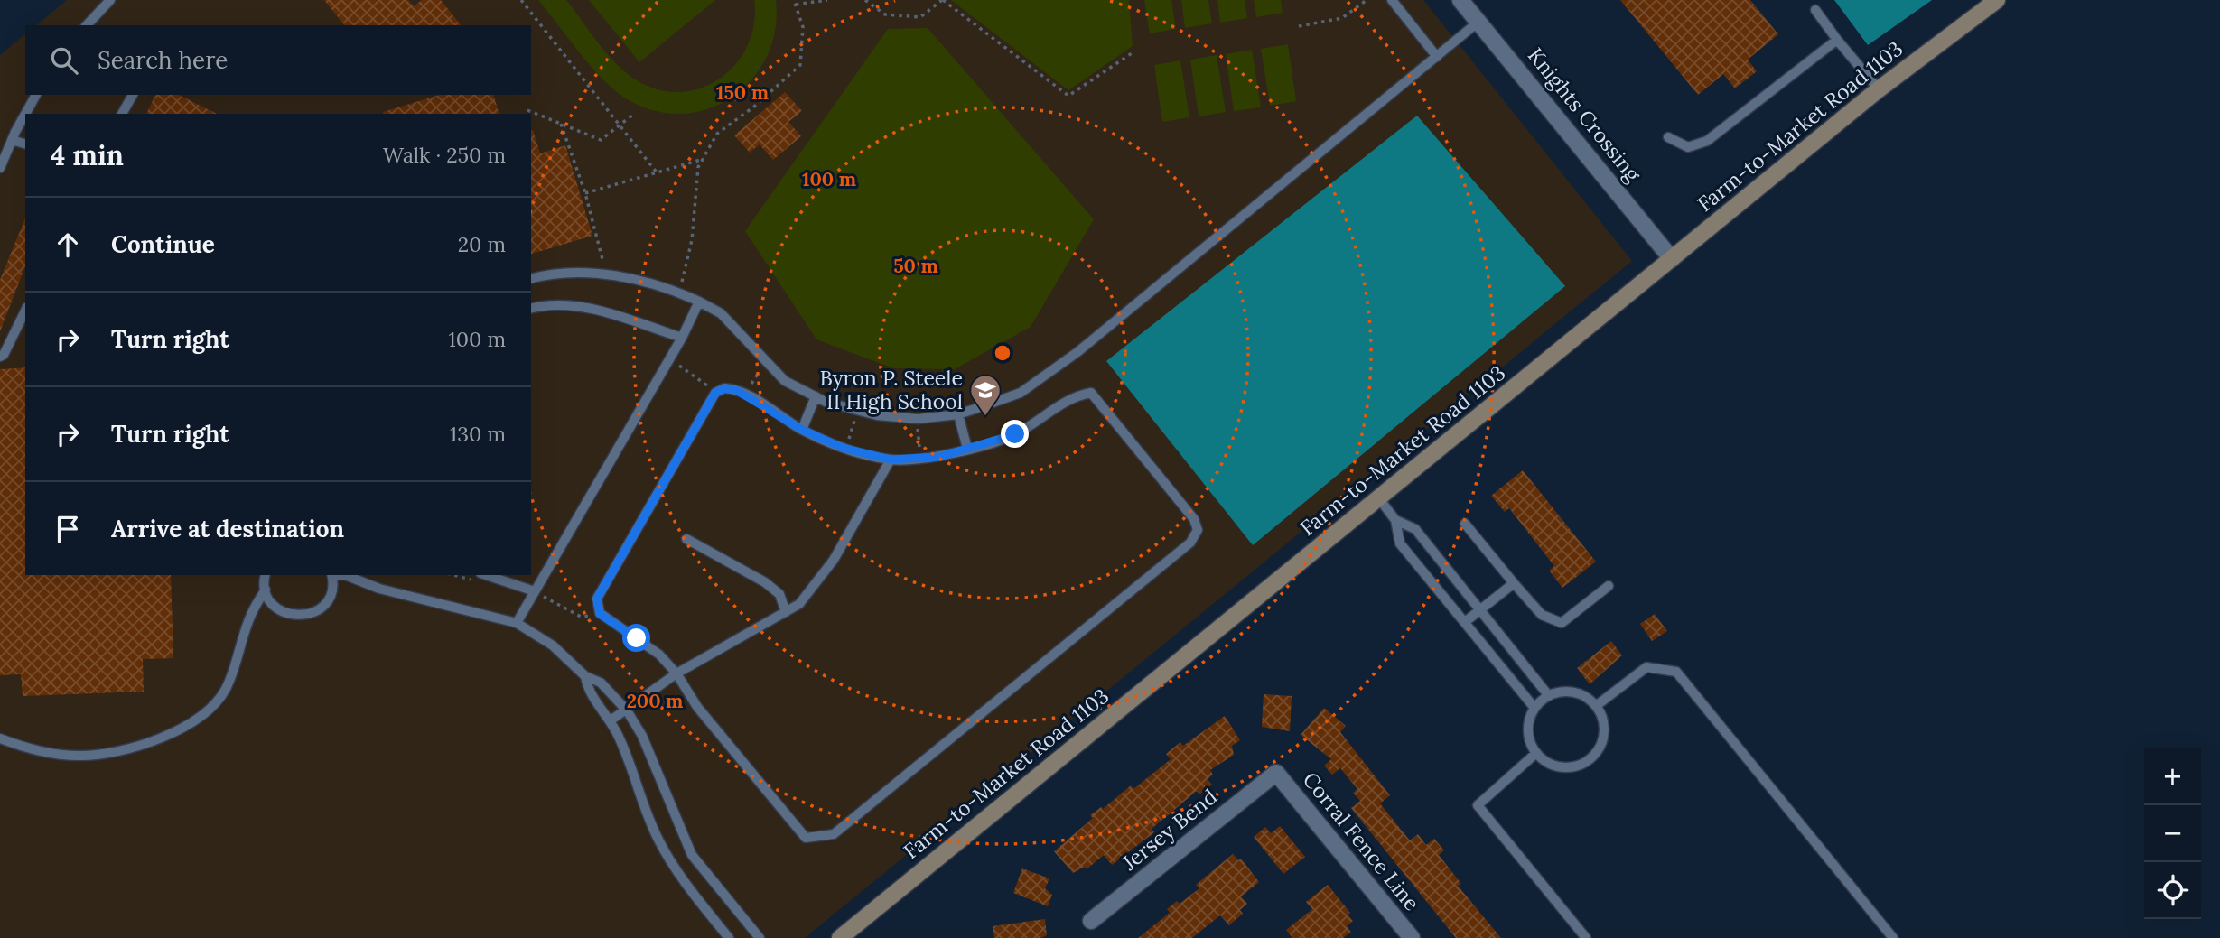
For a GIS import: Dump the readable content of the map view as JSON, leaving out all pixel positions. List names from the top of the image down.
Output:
{
  "streets": {
    "main road": ["Farm-to-Market Road 1103"],
    "street": ["Knights Crossing", "Jersey Bend", "Corral Fence Line"]
  },
  "crossings": [
    ["Knights Crossing", "Farm-to-Market Road 1103"],
    ["Jersey Bend", "Corral Fence Line"]
  ],
  "places": {
    "school or university": ["Byron P. Steele II High School"]
  },
  "page": {
    "search": "Search here",
    "heading": ["4 min", "Walk · 250 m"],
    "list": [
      ["Continue", "20 m"],
      ["Turn right", "100 m"],
      ["Turn right", "130 m"],
      "Arrive at destination"
    ],
    "map_buttons": ["+", "−"]
  },
  "rings": [
    "150 m",
    "100 m",
    "50 m",
    "200 m"
  ]
}
